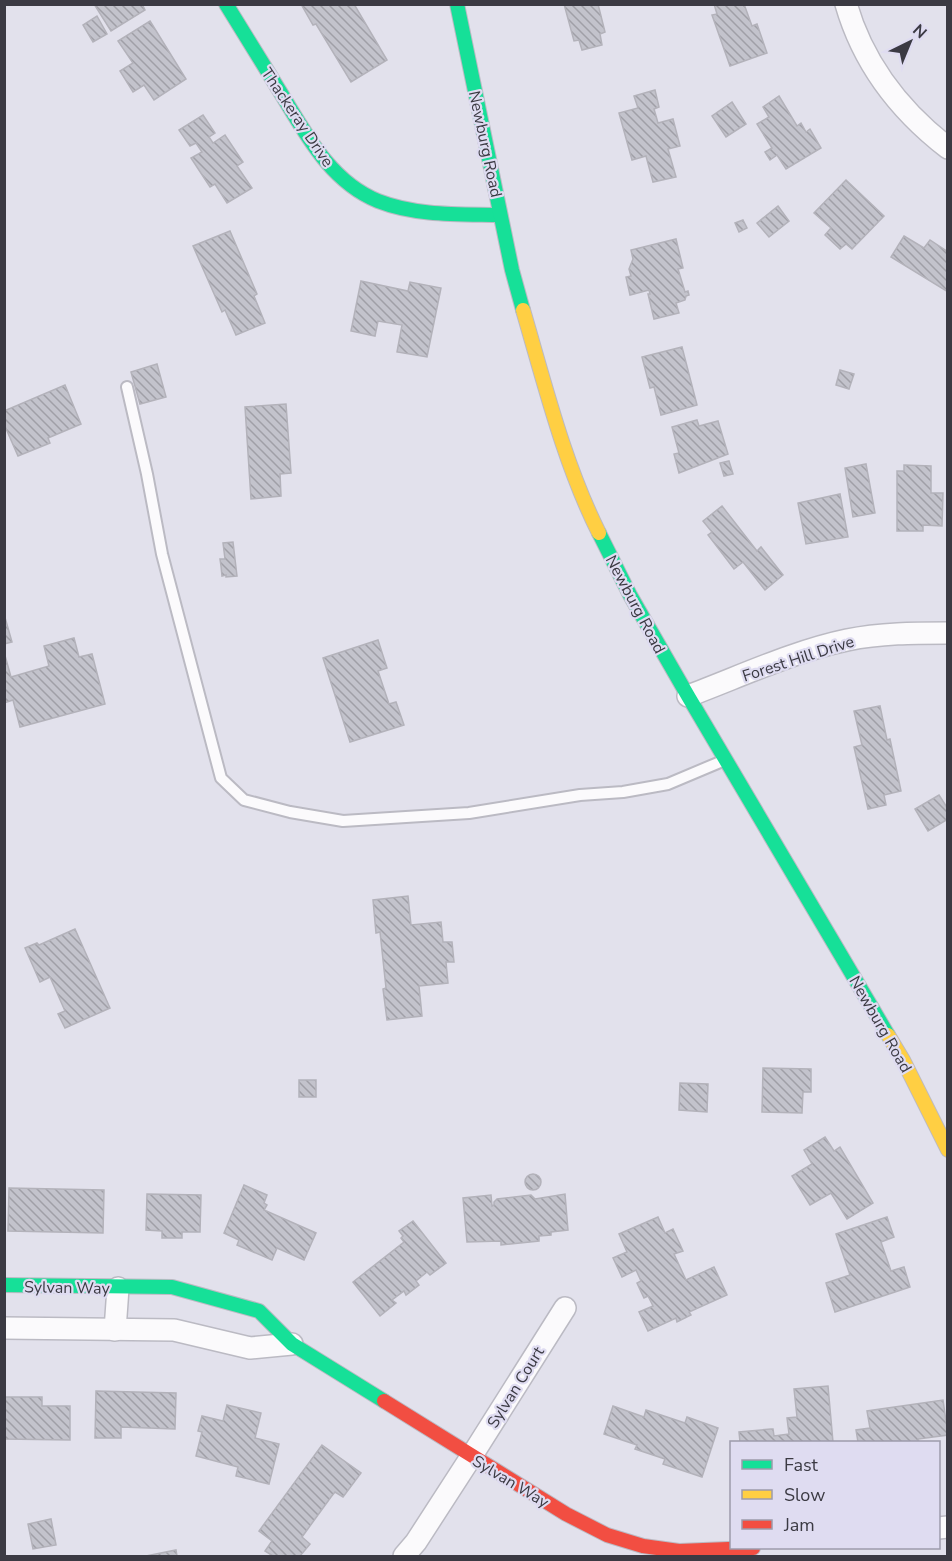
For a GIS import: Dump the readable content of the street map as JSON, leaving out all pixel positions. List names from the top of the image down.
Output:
{
  "streets": {
    "main road": ["Thackeray Drive", "Newburg Road", "Sylvan Way"],
    "street": ["Forest Hill Drive", "Sylvan Court"]
  },
  "crossings": [
    ["Thackeray Drive", "Newburg Road"],
    ["Newburg Road", "Forest Hill Drive"],
    ["Sylvan Way", "Sylvan Court"]
  ],
  "legend": ["Fast", "Slow", "Jam"],
  "north": "top right"
}
